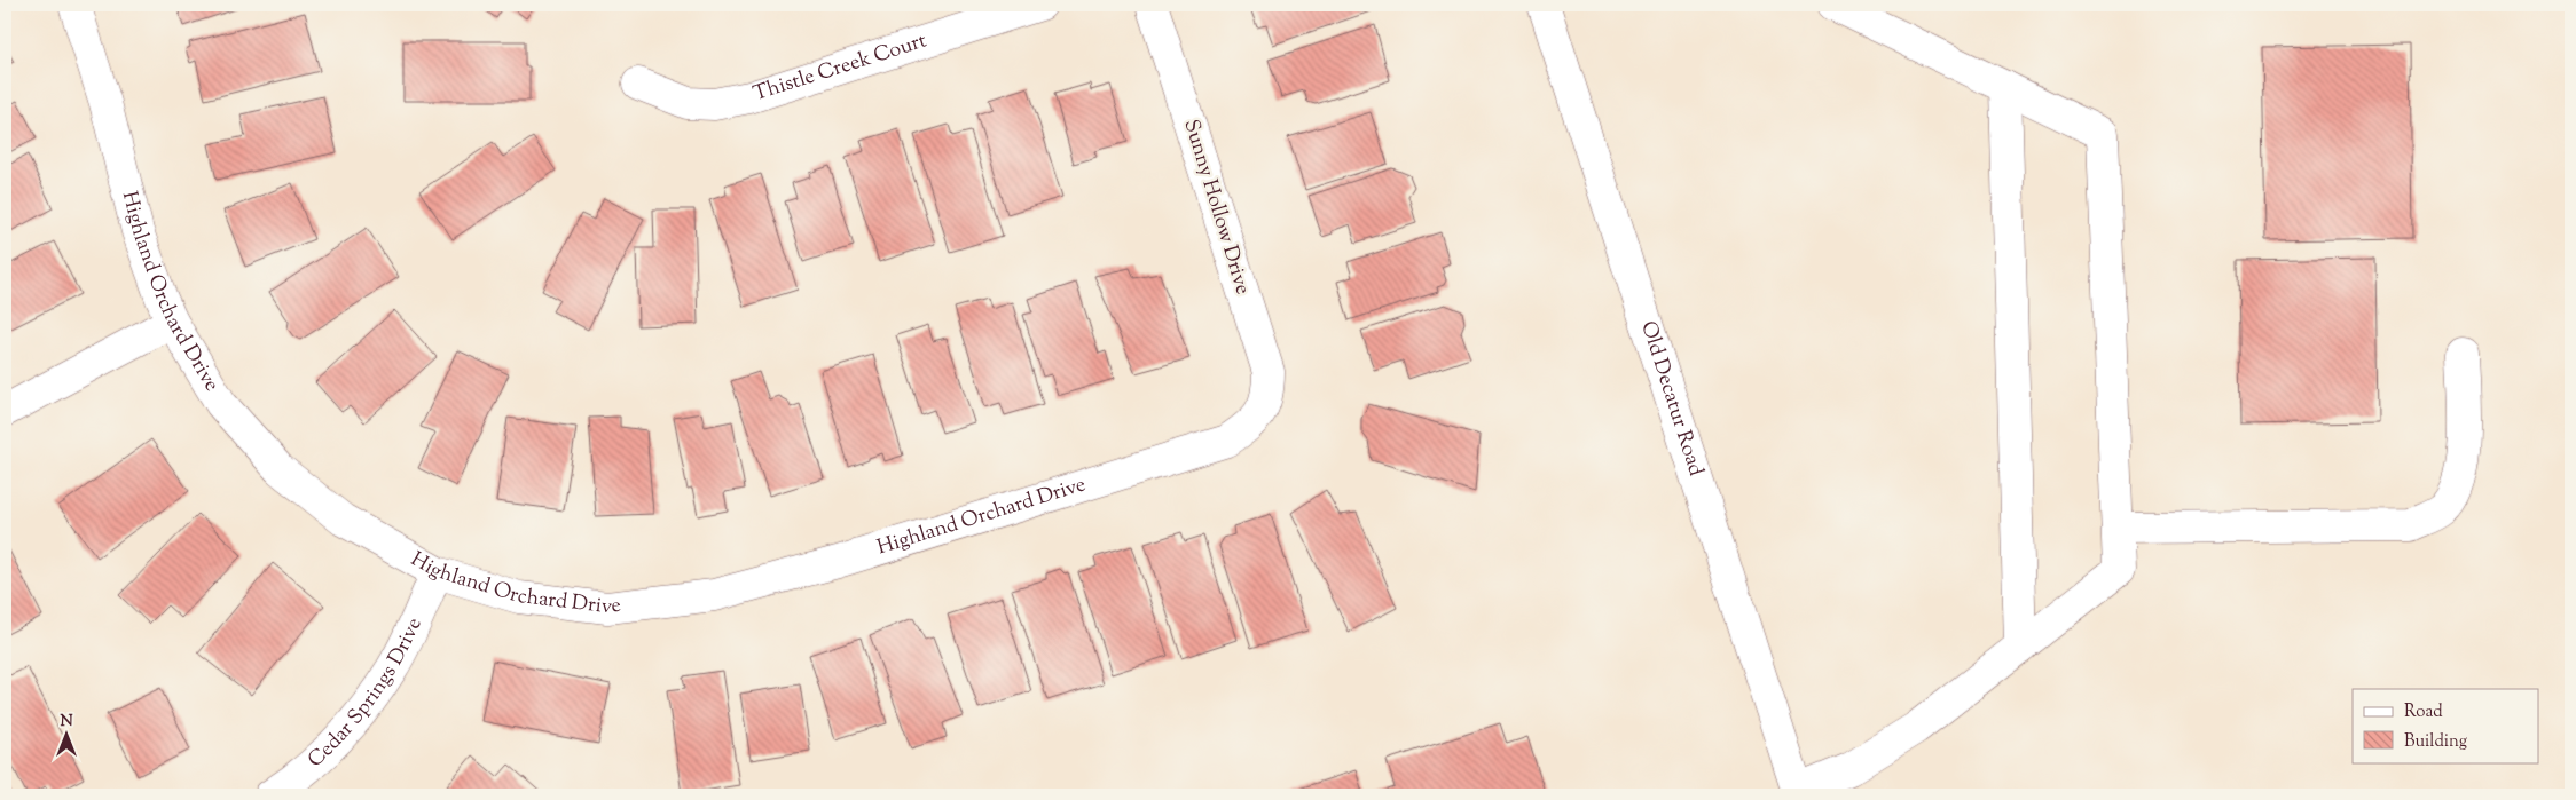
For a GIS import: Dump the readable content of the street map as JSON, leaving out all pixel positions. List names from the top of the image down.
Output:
{
  "streets": {
    "street": [
      "Thistle Creek Court",
      "Sunny Hollow Drive",
      "Highland Orchard Drive",
      "Old Decatur Road",
      "Cedar Springs Drive"
    ]
  },
  "crossings": [
    ["Sunny Hollow Drive", "Highland Orchard Drive"],
    ["Highland Orchard Drive", "Cedar Springs Drive"]
  ],
  "legend": ["Road", "Building"],
  "north": "top"
}
